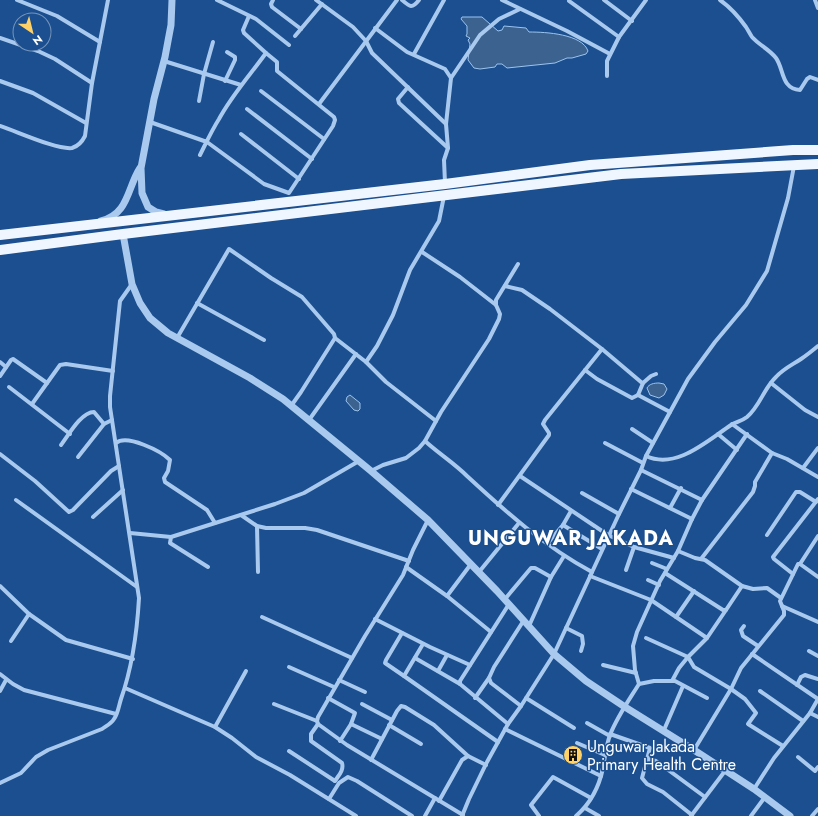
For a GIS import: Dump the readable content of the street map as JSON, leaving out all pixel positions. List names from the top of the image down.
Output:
{
  "districts": ["UNGUWAR JAKADA"],
  "places": {
    "building": ["Unguwar Jakada Primary Health Centre"]
  },
  "north": "bottom right"
}
